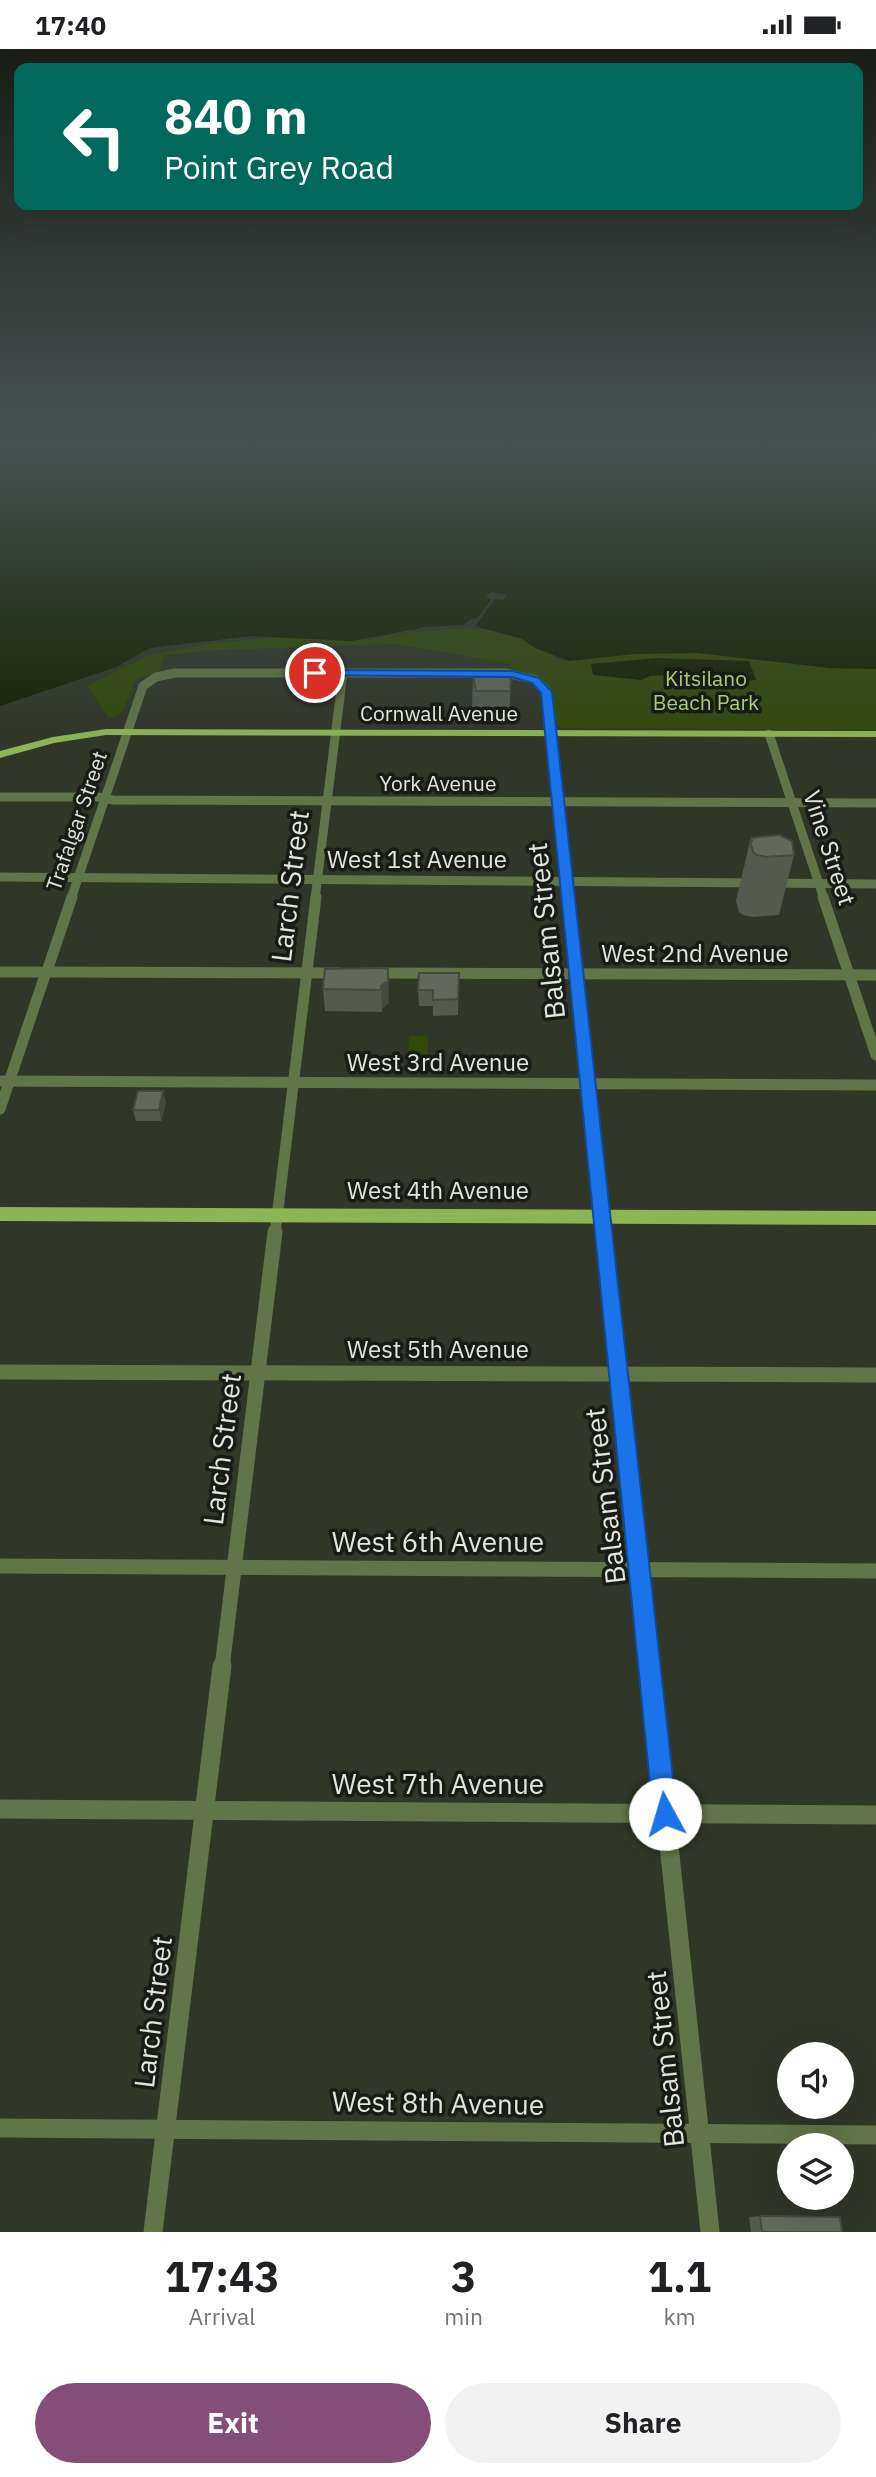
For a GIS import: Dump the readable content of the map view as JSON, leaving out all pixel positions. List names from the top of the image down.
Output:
{
  "streets": {
    "main road": ["Cornwall Avenue", "West 4th Avenue"],
    "street": [
      "York Avenue",
      "Trafalgar Street",
      "Vine Street",
      "West 1st Avenue",
      "Larch Street",
      "Balsam Street",
      "West 2nd Avenue",
      "West 3rd Avenue",
      "West 5th Avenue",
      "West 6th Avenue",
      "West 7th Avenue",
      "West 8th Avenue"
    ]
  },
  "crossings": [
    ["Cornwall Avenue", "Trafalgar Street"],
    ["Cornwall Avenue", "Vine Street"],
    ["Cornwall Avenue", "Larch Street"],
    ["Cornwall Avenue", "Balsam Street"],
    ["York Avenue", "Trafalgar Street"],
    ["York Avenue", "Vine Street"],
    ["York Avenue", "Larch Street"],
    ["York Avenue", "Balsam Street"],
    ["Trafalgar Street", "West 1st Avenue"],
    ["Trafalgar Street", "Larch Street"],
    ["Trafalgar Street", "Balsam Street"],
    ["Trafalgar Street", "West 2nd Avenue"],
    ["Trafalgar Street", "West 3rd Avenue"],
    ["Vine Street", "West 1st Avenue"],
    ["Vine Street", "West 2nd Avenue"],
    ["West 1st Avenue", "Larch Street"],
    ["West 1st Avenue", "Balsam Street"],
    ["Larch Street", "Balsam Street"],
    ["Larch Street", "West 2nd Avenue"],
    ["Larch Street", "West 3rd Avenue"],
    ["Larch Street", "West 4th Avenue"],
    ["Larch Street", "West 5th Avenue"],
    ["Larch Street", "West 6th Avenue"],
    ["Larch Street", "West 7th Avenue"],
    ["Larch Street", "West 8th Avenue"],
    ["Balsam Street", "West 2nd Avenue"],
    ["Balsam Street", "West 3rd Avenue"],
    ["Balsam Street", "West 4th Avenue"],
    ["Balsam Street", "West 5th Avenue"],
    ["Balsam Street", "West 6th Avenue"],
    ["Balsam Street", "West 7th Avenue"],
    ["Balsam Street", "West 8th Avenue"]
  ],
  "parks": ["Kitsilano Beach Park"],
  "page": {
    "status": "17:40",
    "turn": ["840 m", "Point Grey Road"],
    "eta": [
      "17:43",
      "Arrival",
      "3",
      "min",
      "1.1",
      "km"
    ],
    "buttons": ["Exit", "Share"]
  }
}
